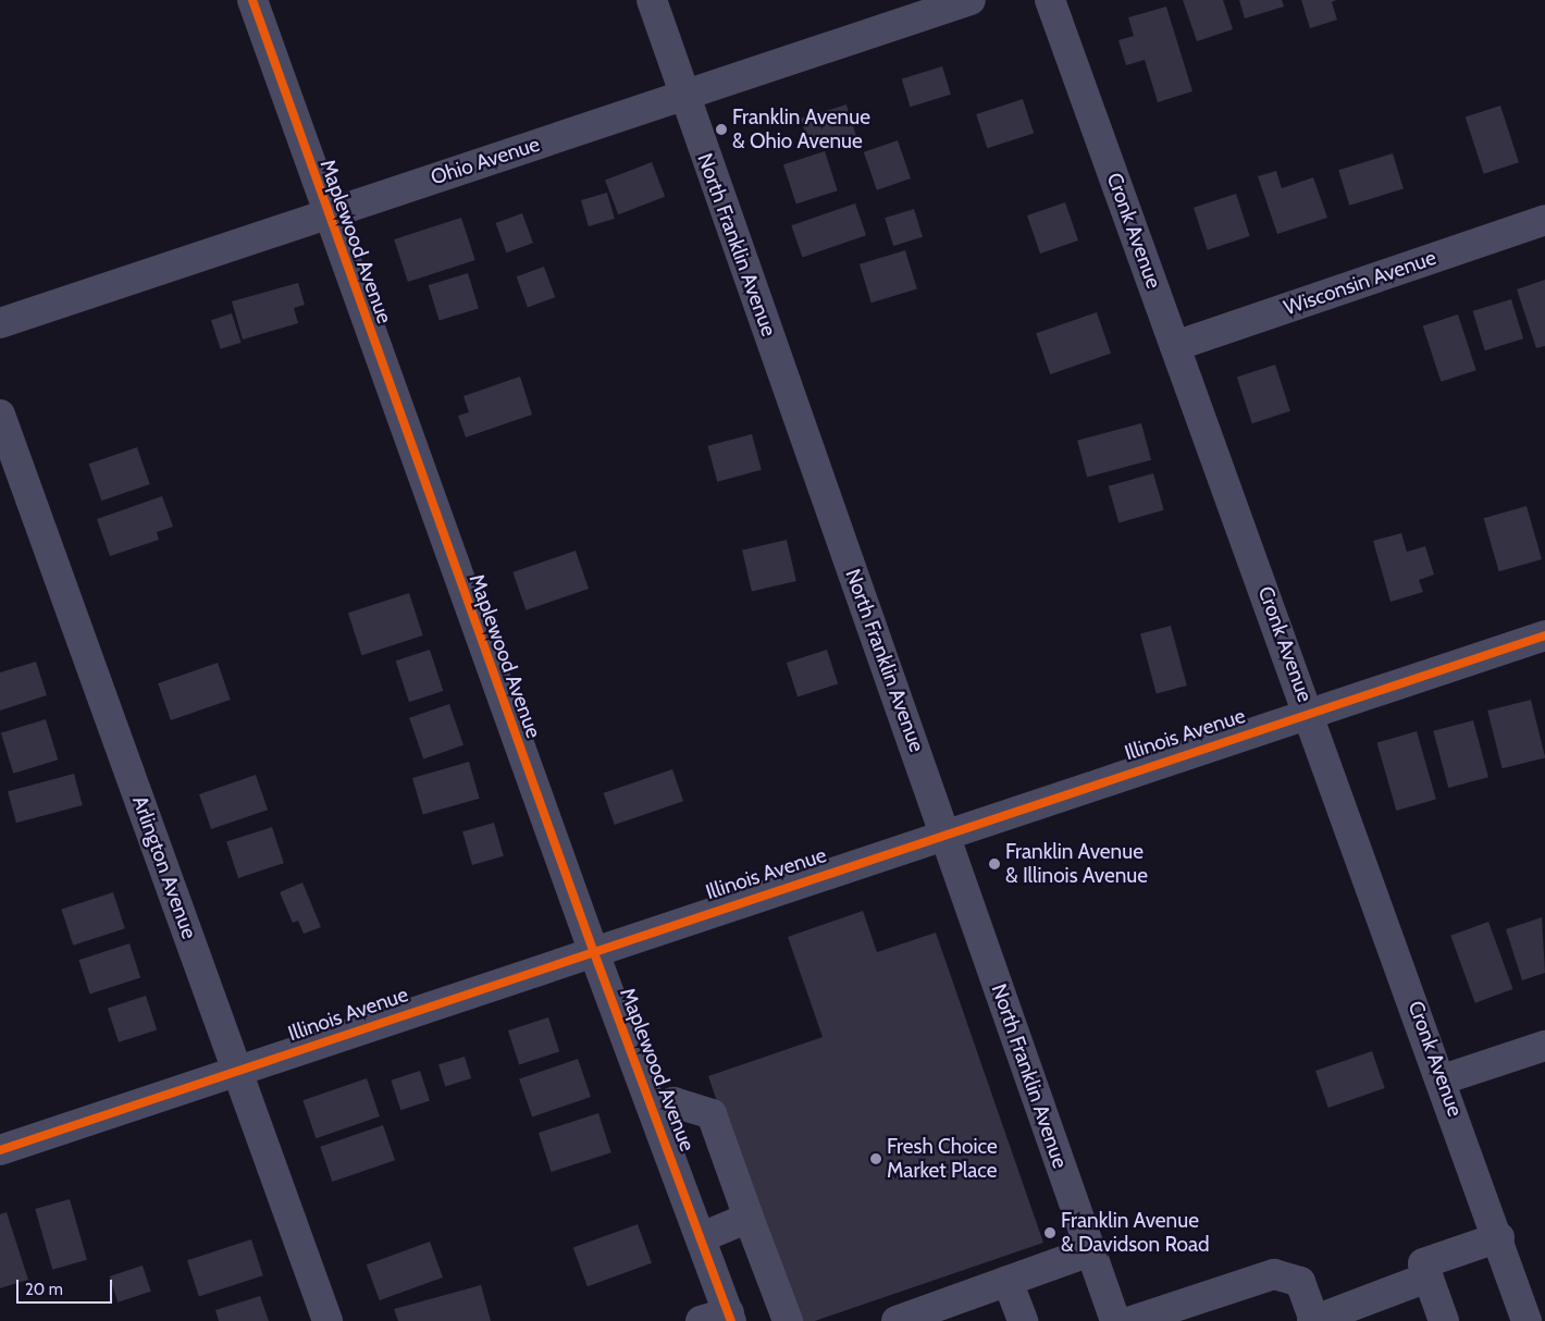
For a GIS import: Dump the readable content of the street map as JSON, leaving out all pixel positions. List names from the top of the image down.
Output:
{
  "streets": {
    "street": [
      "Ohio Avenue",
      "Cronk Avenue",
      "Maplewood Avenue",
      "North Franklin Avenue",
      "Wisconsin Avenue",
      "Illinois Avenue",
      "Arlington Avenue"
    ]
  },
  "crossings": [
    ["Ohio Avenue", "Maplewood Avenue"],
    ["Ohio Avenue", "North Franklin Avenue"],
    ["Cronk Avenue", "Wisconsin Avenue"],
    ["Cronk Avenue", "Illinois Avenue"],
    ["Maplewood Avenue", "Illinois Avenue"],
    ["North Franklin Avenue", "Illinois Avenue"],
    ["Illinois Avenue", "Arlington Avenue"]
  ],
  "places": [
    "Franklin Avenue & Ohio Avenue",
    "Franklin Avenue & Illinois Avenue",
    "Fresh Choice Market Place",
    "Franklin Avenue & Davidson Road"
  ],
  "scale_bar": "20 m"
}
